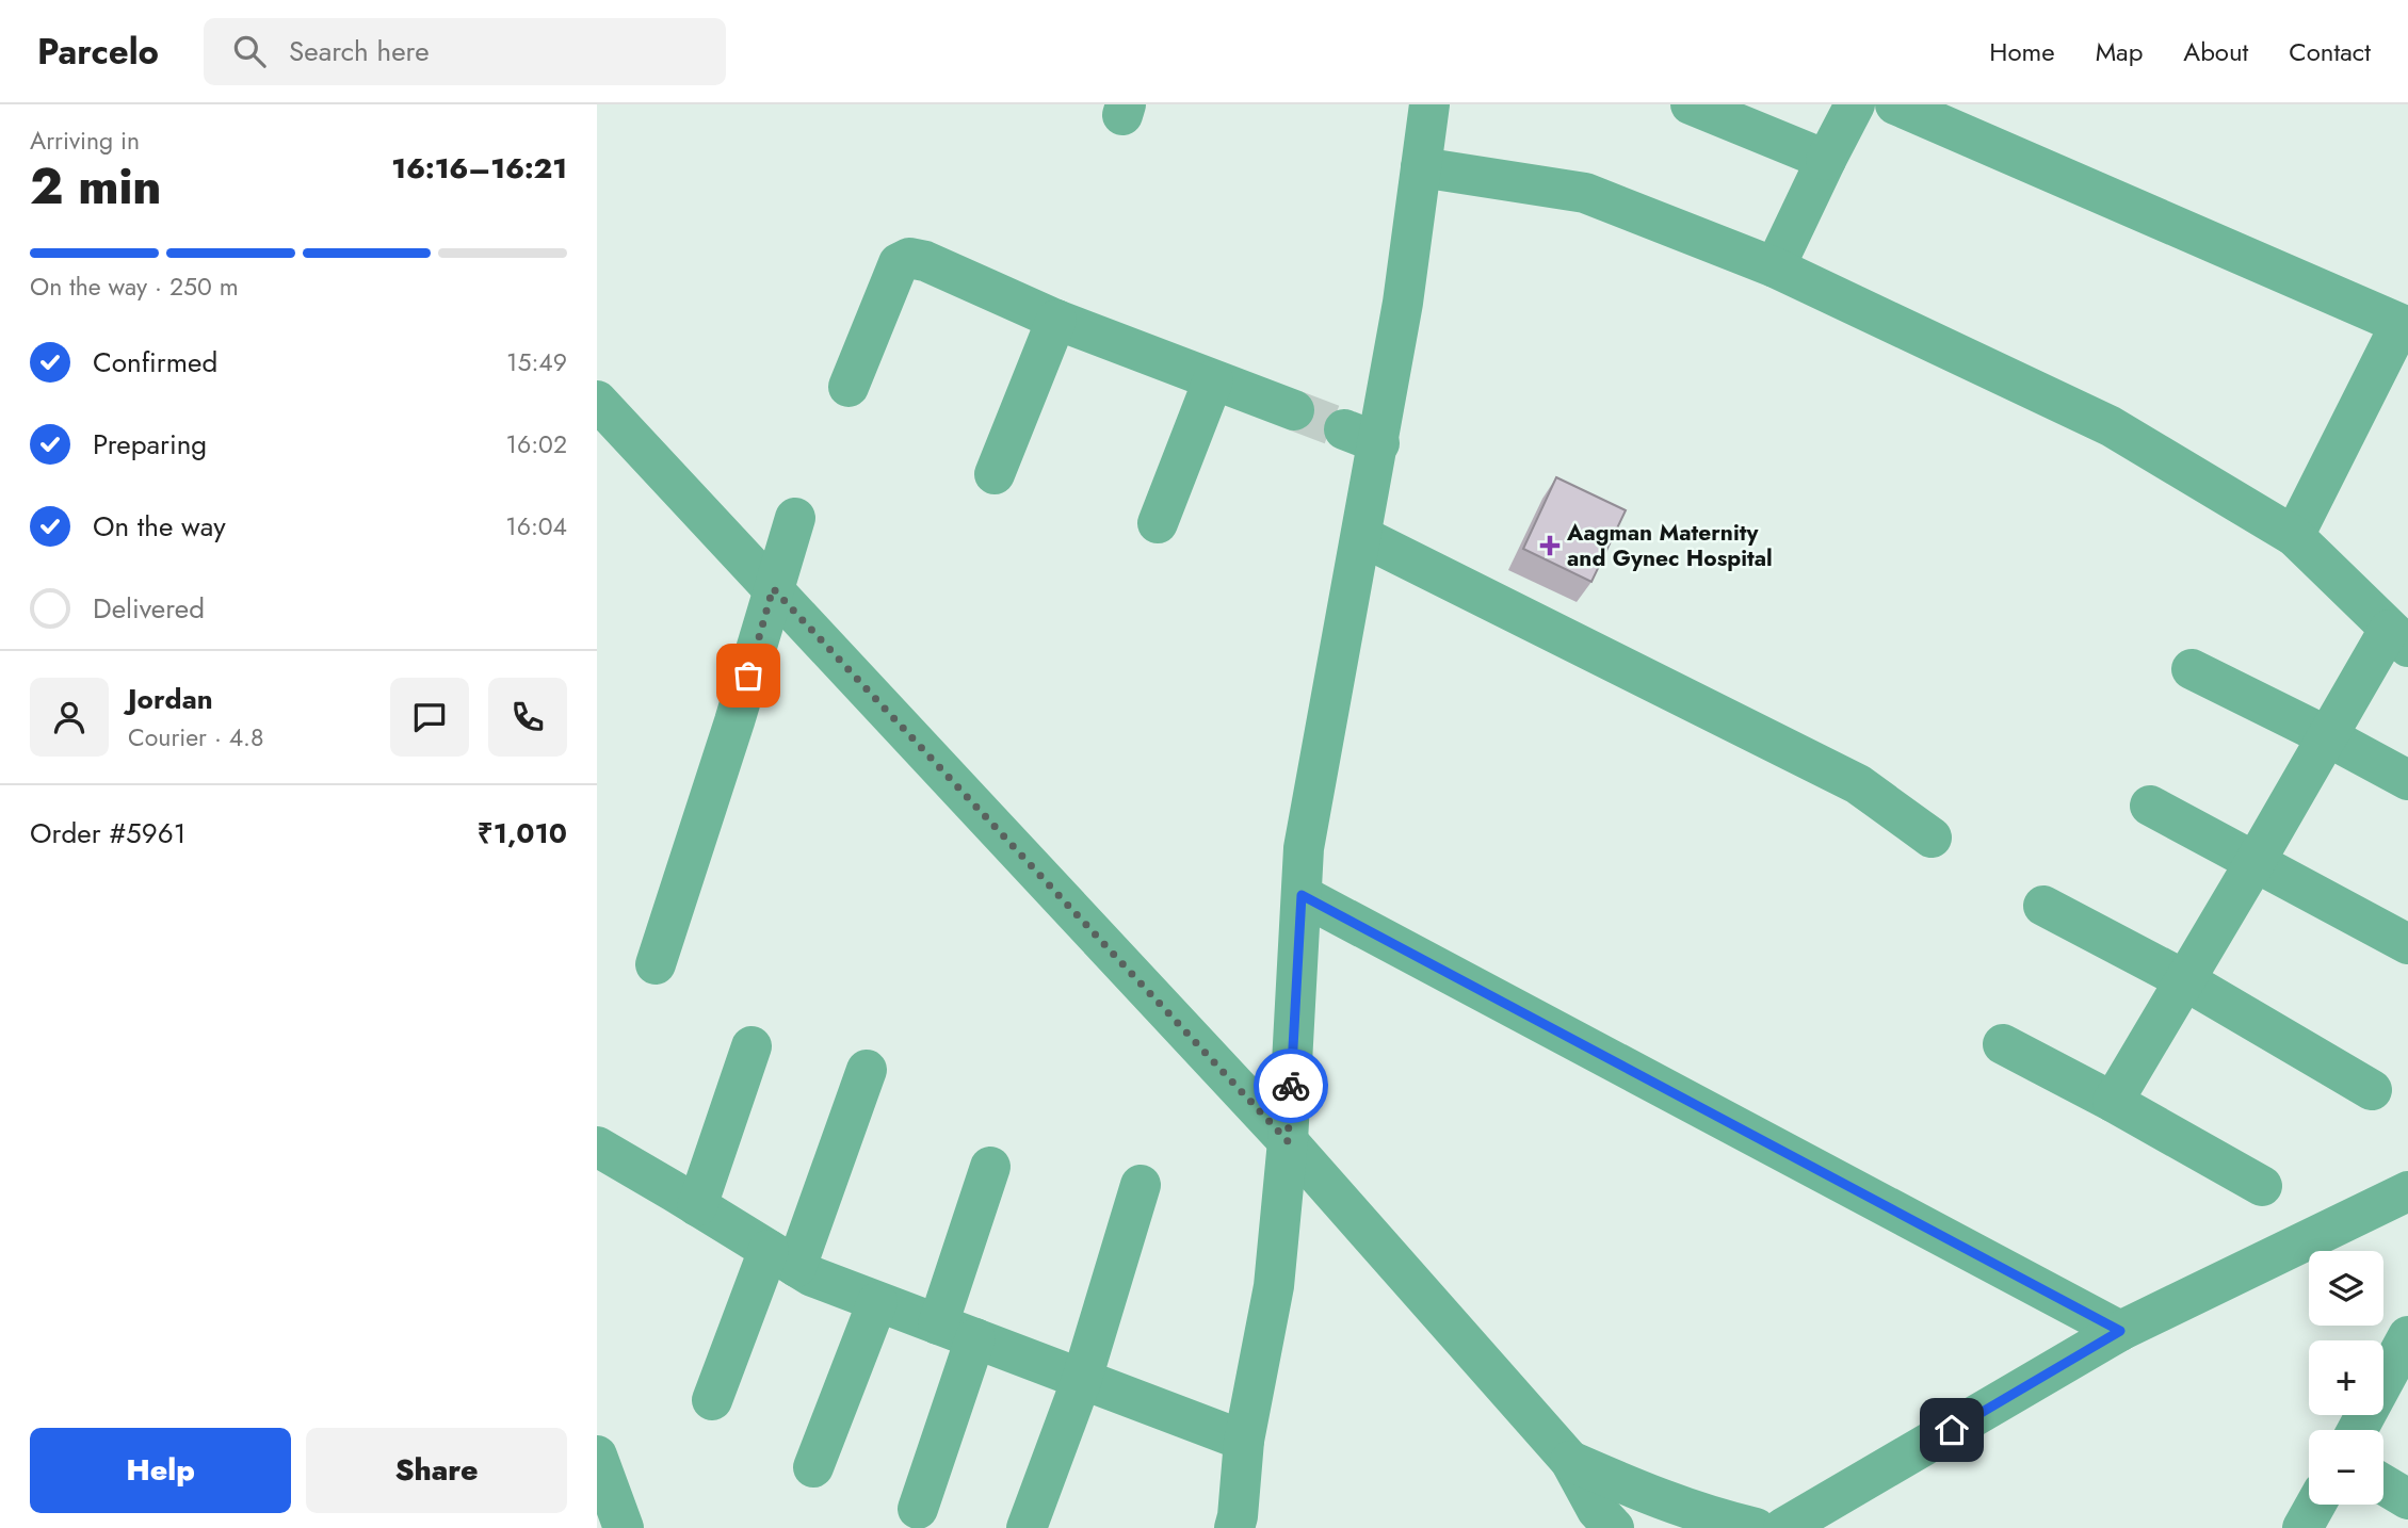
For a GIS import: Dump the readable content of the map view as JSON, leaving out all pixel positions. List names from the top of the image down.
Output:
{
  "places": {
    "health": ["Aagman Maternity and Gynec Hospital"]
  },
  "page": {
    "header": "Parcelo",
    "search": "Search here",
    "nav": [
      "Home",
      "Map",
      "About",
      "Contact"
    ],
    "heading": ["2 min", "Arriving in", "16:16–16:21"],
    "panel": [
      "Jordan",
      "Courier · 4.8",
      "Order #5961",
      "₹1,010"
    ],
    "bar": "On the way · 250 m",
    "list": [
      ["Confirmed", "15:49"],
      ["Preparing", "16:02"],
      ["On the way", "16:04"],
      "Delivered"
    ],
    "map_buttons": ["+", "−"],
    "buttons": ["Help", "Share"]
  }
}
